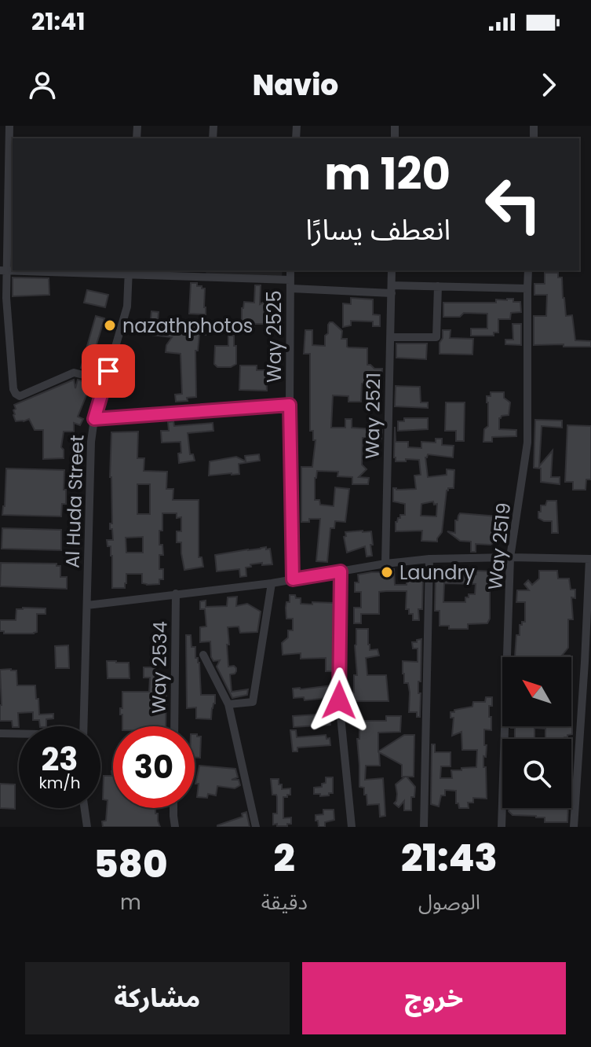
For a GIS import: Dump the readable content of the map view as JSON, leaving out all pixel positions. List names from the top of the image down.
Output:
{
  "streets": {
    "street": [
      "Way 2525",
      "Way 2521",
      "Al Huda Street",
      "Way 2519",
      "Way 2534"
    ]
  },
  "crossings": [
    ["Way 2525", "Al Huda Street"]
  ],
  "places": ["nazathphotos", "Laundry"],
  "north": "top left",
  "page": {
    "status": "21:41",
    "header": "Navio",
    "turn": ["120 m", "انعطف يسارًا"],
    "speed": "23 km/h",
    "limit": "30",
    "eta": [
      "21:43",
      "الوصول",
      "2",
      "دقيقة",
      "580",
      "m"
    ],
    "buttons": ["خروج", "مشاركة"]
  }
}
